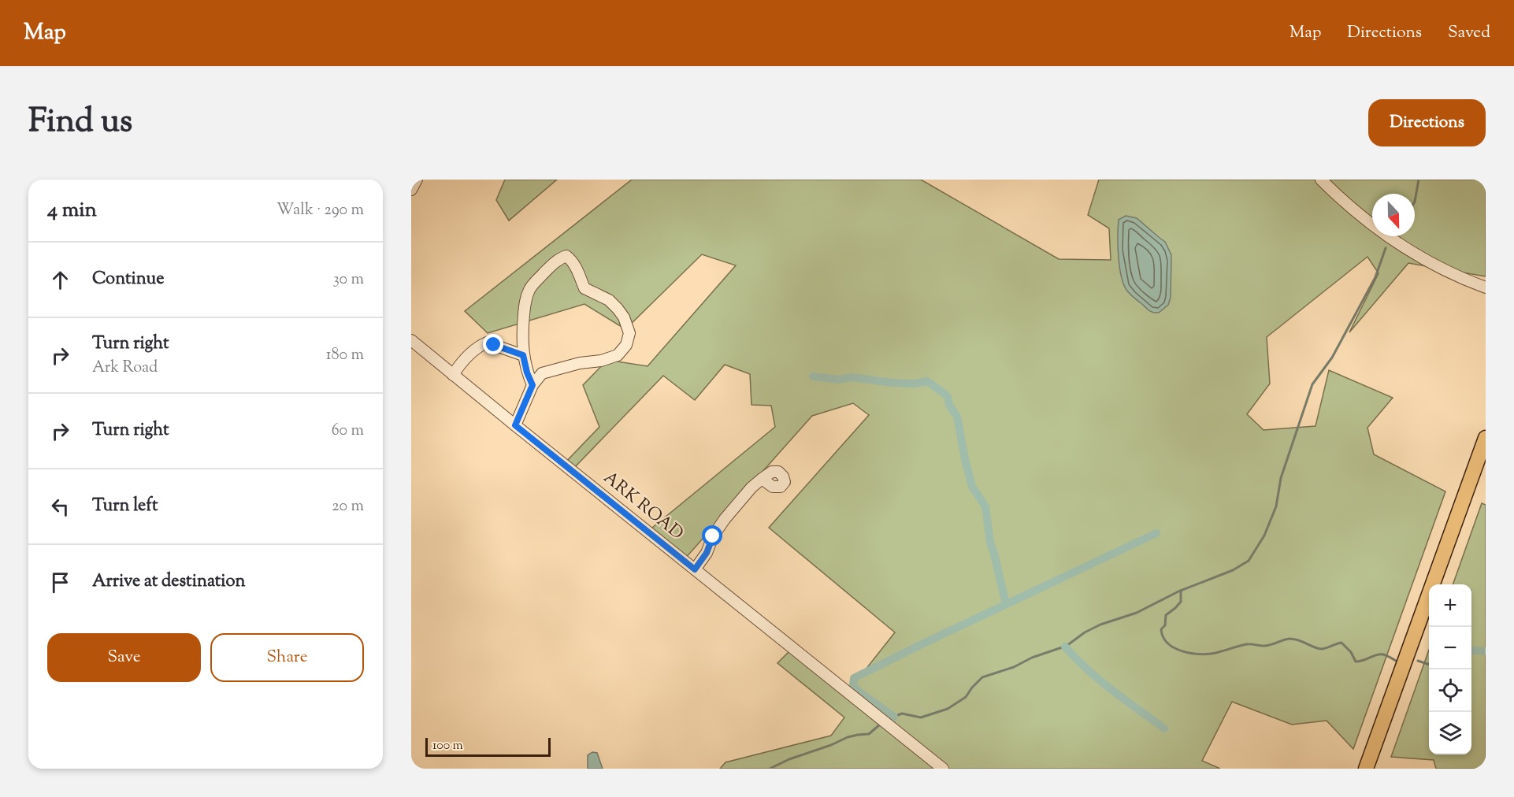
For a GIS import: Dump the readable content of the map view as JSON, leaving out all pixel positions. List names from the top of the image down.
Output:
{
  "streets": {
    "street": ["ARK ROAD"]
  },
  "scale_bar": "100 m",
  "north": "bottom",
  "page": {
    "header": "Map",
    "nav": ["Map", "Directions", "Saved"],
    "title": "Find us",
    "buttons": [
      "Directions",
      ["Save", "Share"]
    ],
    "heading": ["4 min", "Walk · 290 m"],
    "list": [
      ["Continue", "30 m"],
      ["Turn right", "Ark Road", "180 m"],
      ["Turn right", "60 m"],
      ["Turn left", "20 m"],
      "Arrive at destination"
    ],
    "map_buttons": ["+", "−"],
    "scale": "100 m"
  }
}
